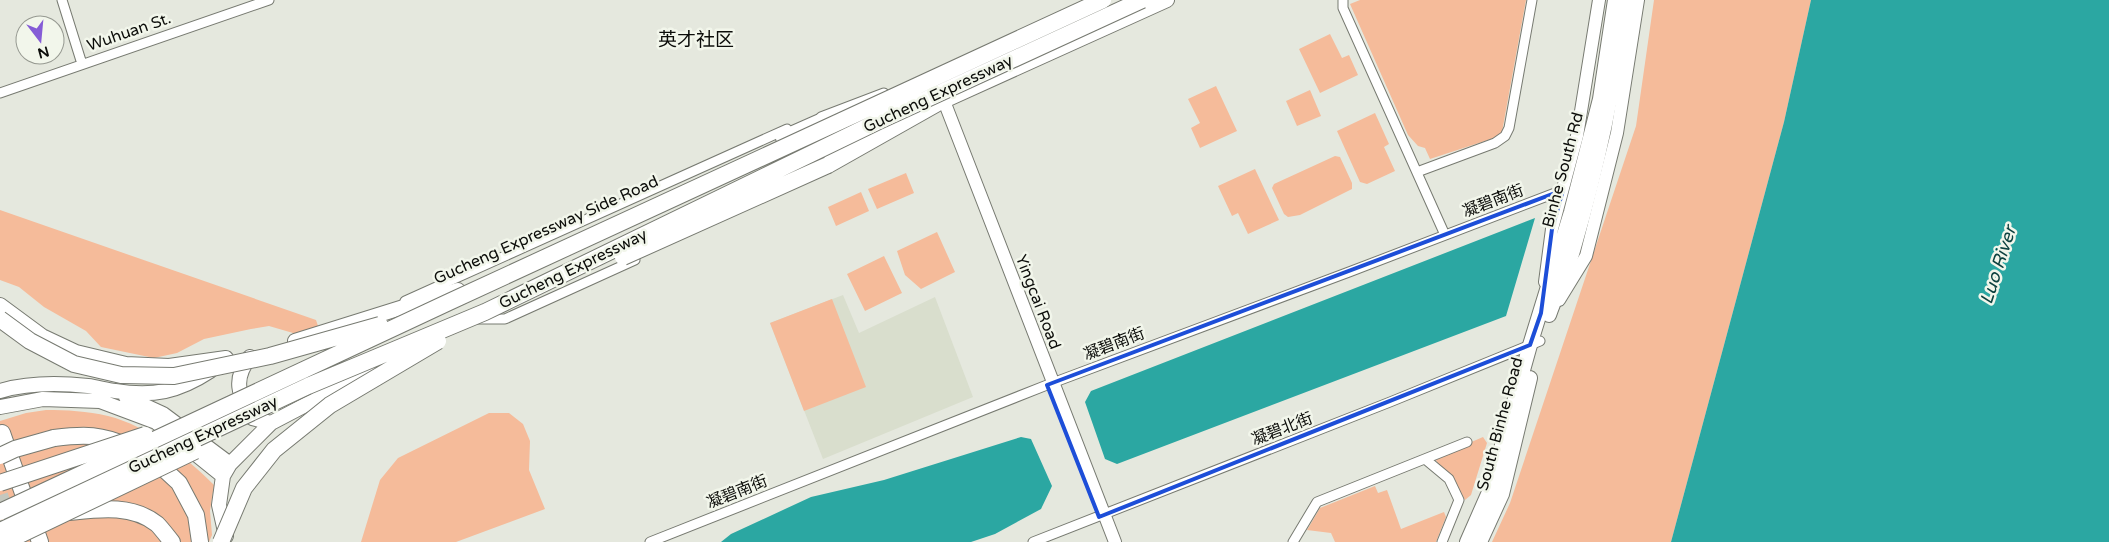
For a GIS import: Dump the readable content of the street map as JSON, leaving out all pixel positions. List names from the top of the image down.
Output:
{
  "streets": {
    "highway": ["Gucheng Expressway"],
    "main road": [
      "Binhe South Rd",
      "Gucheng Expressway Side Road",
      "Yingcai Road",
      "South Binhe Road"
    ],
    "street": ["Wuhuan St.", "凝碧南街", "凝碧北街"]
  },
  "crossings": [
    ["Binhe South Rd", "South Binhe Road"],
    ["Binhe South Rd", "凝碧北街"],
    ["凝碧南街", "Yingcai Road"],
    ["Gucheng Expressway Side Road", "Yingcai Road"],
    ["Yingcai Road", "凝碧北街"],
    ["South Binhe Road", "凝碧北街"]
  ],
  "districts": ["英才社区"],
  "water": ["Luo River"],
  "north": "bottom"
}
